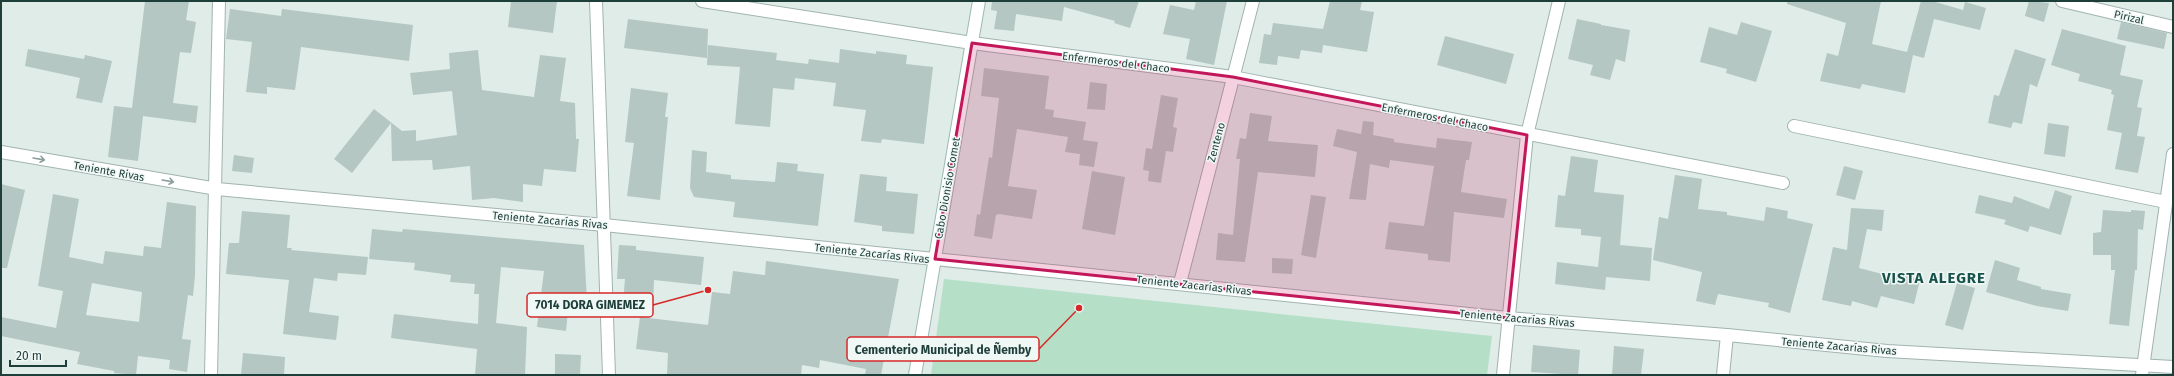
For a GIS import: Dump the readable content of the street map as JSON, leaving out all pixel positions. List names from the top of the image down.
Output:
{
  "streets": {
    "street": [
      "Pirizal",
      "Enfermeros del Chaco",
      "Zenteno",
      "Teniente Rivas",
      "Cabo Dionisio Comet",
      "Teniente Zacarías Rivas"
    ]
  },
  "crossings": [
    ["Enfermeros del Chaco", "Zenteno"],
    ["Enfermeros del Chaco", "Cabo Dionisio Comet"],
    ["Zenteno", "Teniente Zacarías Rivas"],
    ["Teniente Rivas", "Teniente Zacarías Rivas"],
    ["Cabo Dionisio Comet", "Teniente Zacarías Rivas"]
  ],
  "one_way": ["Teniente Rivas"],
  "districts": ["VISTA ALEGRE"],
  "places": ["7014 DORA GIMEMEZ", "Cementerio Municipal de Ñemby"],
  "scale_bar": "20 m"
}
